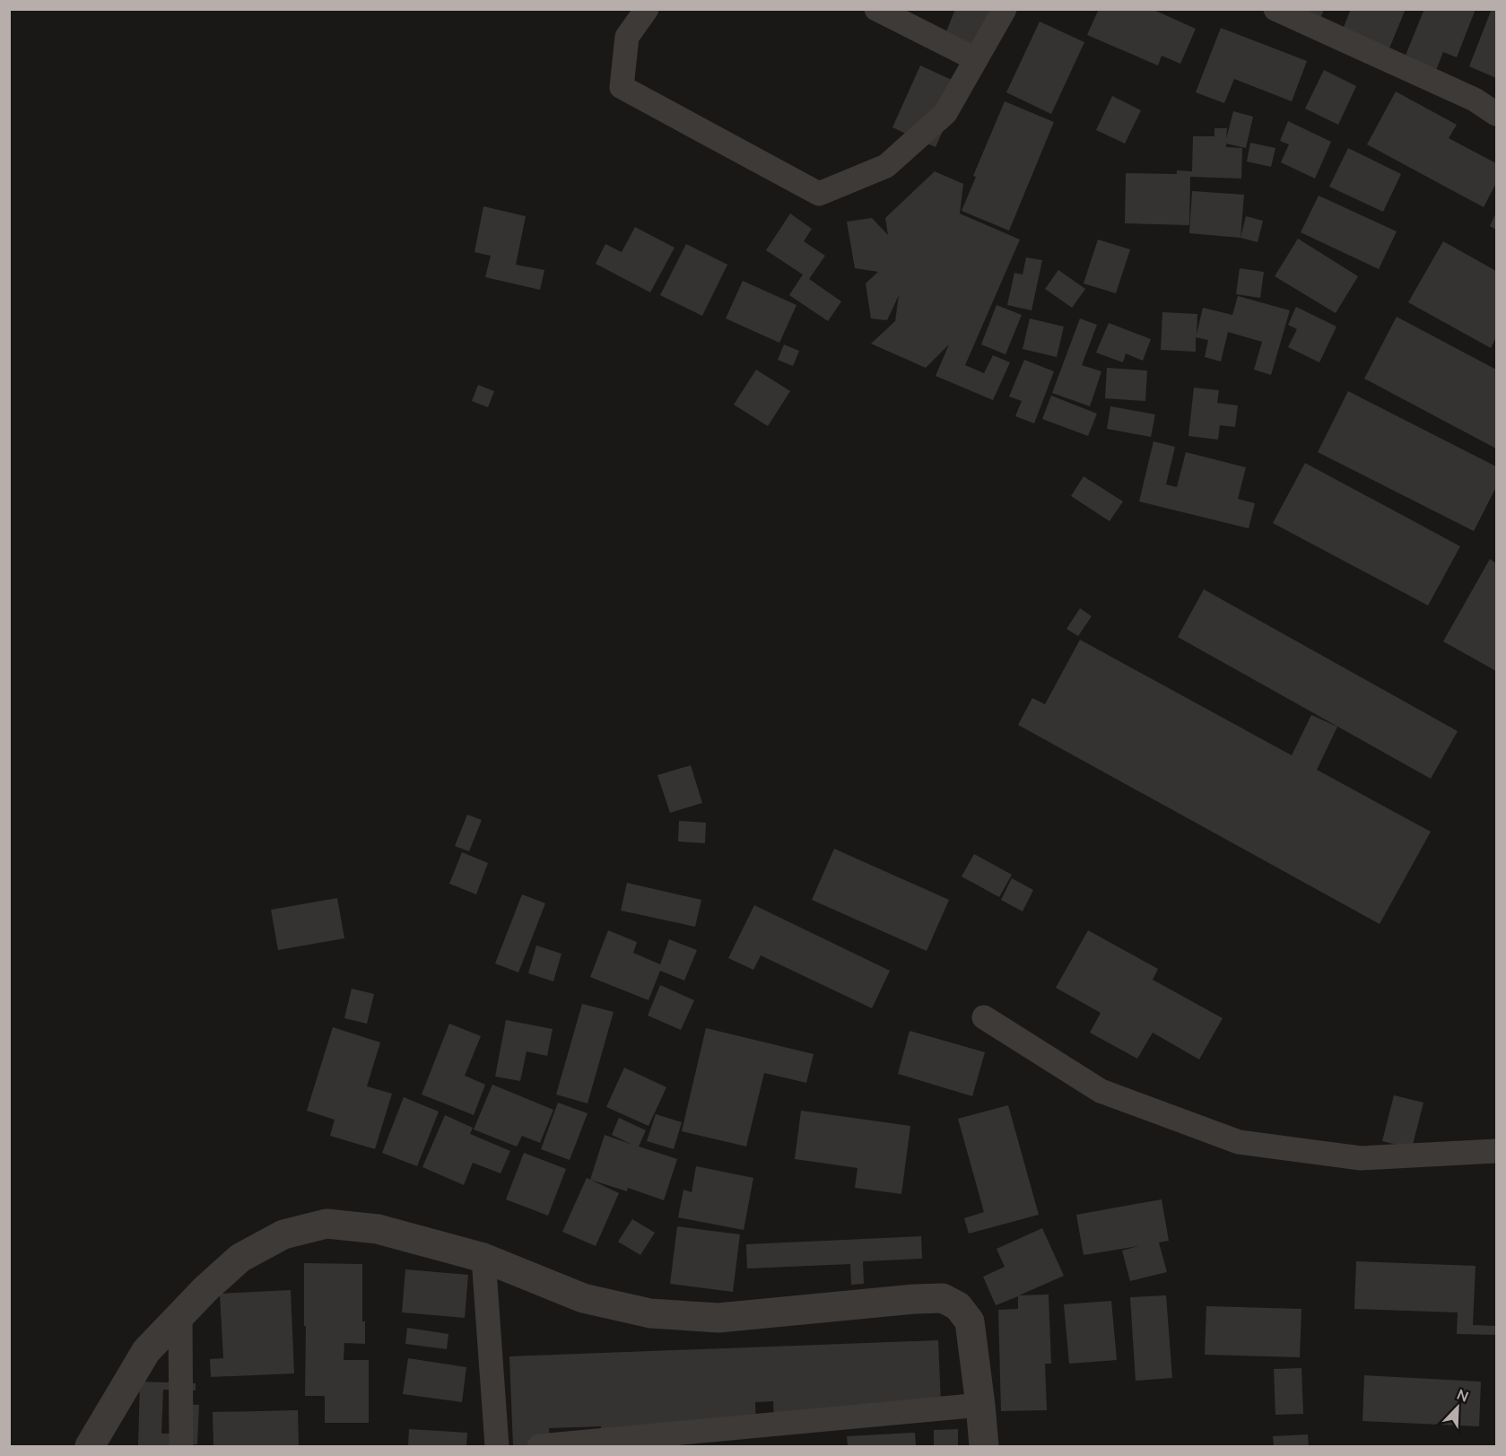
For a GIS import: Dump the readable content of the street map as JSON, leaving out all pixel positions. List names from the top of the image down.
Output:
{
  "north": "top right"
}
